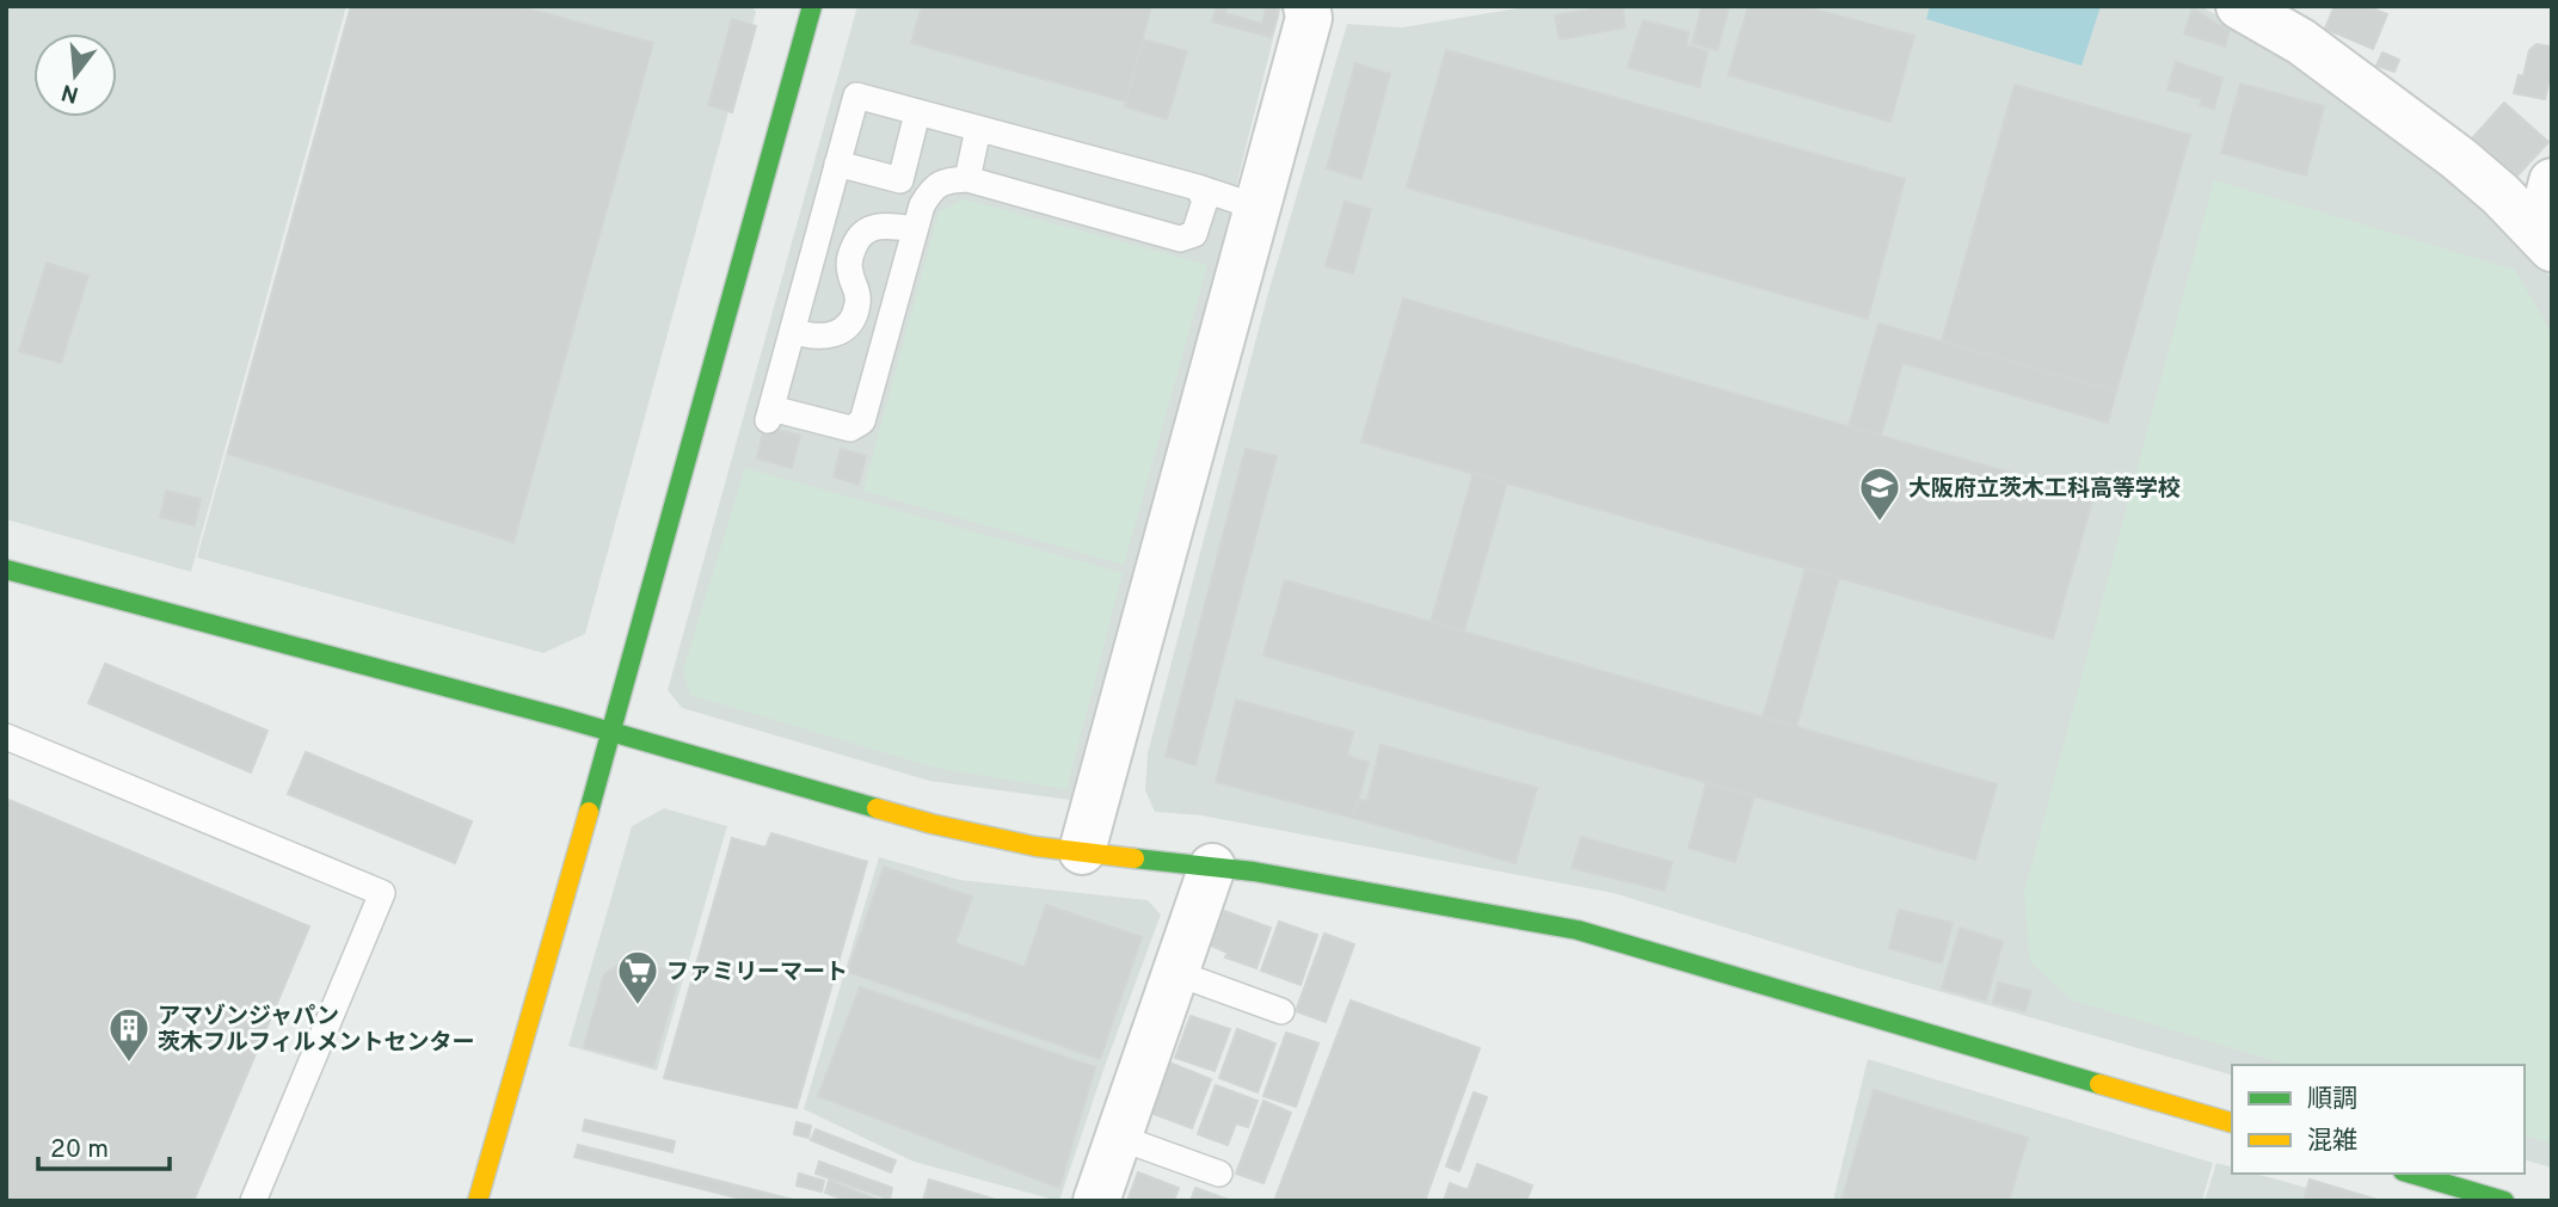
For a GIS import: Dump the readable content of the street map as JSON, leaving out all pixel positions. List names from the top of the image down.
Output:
{
  "places": {
    "school or university": ["大阪府立茨木工科高等学校"],
    "supermarket": ["ファミリーマート"],
    "building": ["アマゾンジャパン 茨木フルフィルメントセンター"]
  },
  "legend": ["順調", "混雑"],
  "scale_bar": "20 m",
  "north": "bottom"
}
